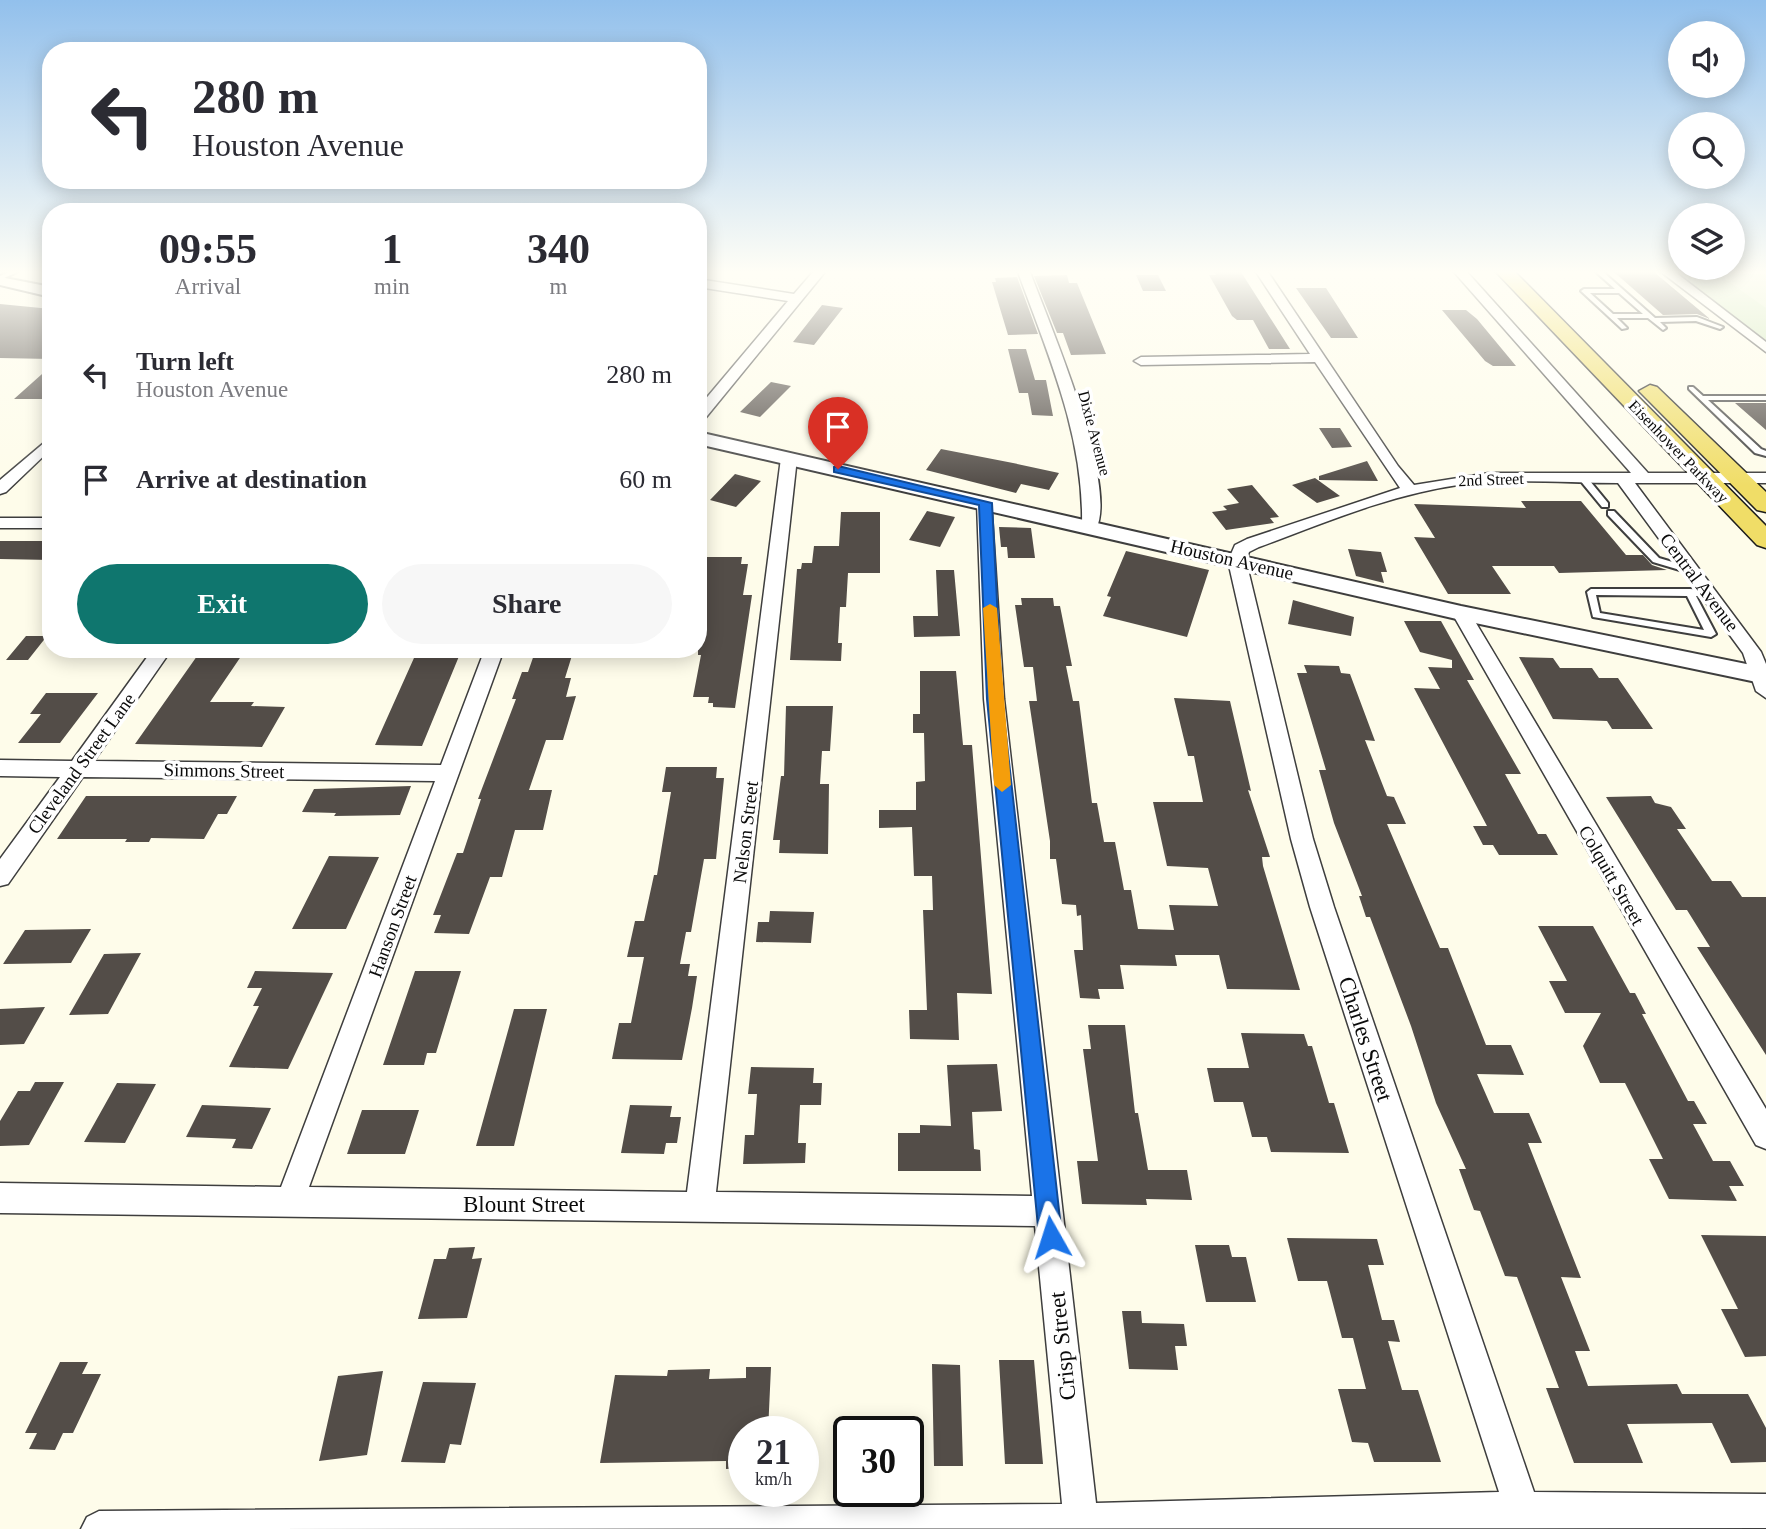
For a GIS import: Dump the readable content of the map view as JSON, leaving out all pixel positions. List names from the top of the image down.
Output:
{
  "streets": {
    "main road": ["Eisenhower Parkway"],
    "street": [
      "Dixie Avenue",
      "2nd Street",
      "Houston Avenue",
      "Central Avenue",
      "Cleveland Street Lane",
      "Simmons Street",
      "Nelson Street",
      "Colquitt Street",
      "Hanson Street",
      "Charles Street",
      "Blount Street",
      "Crisp Street"
    ]
  },
  "crossings": [
    ["Dixie Avenue", "Houston Avenue"],
    ["Eisenhower Parkway", "2nd Street"],
    ["2nd Street", "Houston Avenue"],
    ["2nd Street", "Central Avenue"],
    ["2nd Street", "Charles Street"],
    ["Houston Avenue", "Central Avenue"],
    ["Houston Avenue", "Nelson Street"],
    ["Houston Avenue", "Colquitt Street"],
    ["Houston Avenue", "Charles Street"],
    ["Houston Avenue", "Crisp Street"],
    ["Cleveland Street Lane", "Simmons Street"],
    ["Simmons Street", "Hanson Street"],
    ["Nelson Street", "Blount Street"],
    ["Hanson Street", "Blount Street"],
    ["Blount Street", "Crisp Street"]
  ],
  "page": {
    "turn": ["280 m", "Houston Avenue"],
    "eta": [
      "09:55",
      "Arrival",
      "1",
      "min",
      "340",
      "m"
    ],
    "list": [
      {
        "name": "Turn left",
        "note": "Houston Avenue",
        "value": "280 m"
      },
      {
        "name": "Arrive at destination",
        "value": "60 m"
      }
    ],
    "buttons": ["Exit", "Share"],
    "speed": "21 km/h",
    "limit": "30"
  }
}
